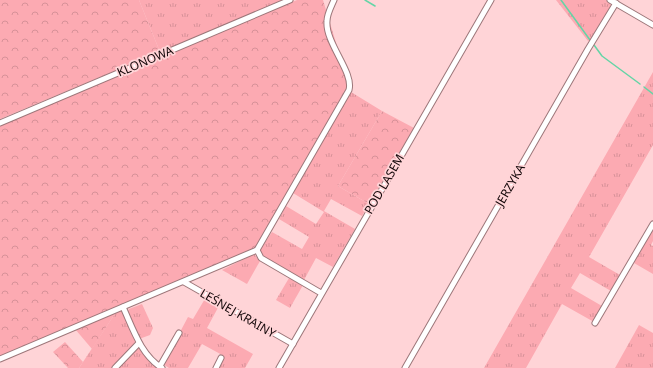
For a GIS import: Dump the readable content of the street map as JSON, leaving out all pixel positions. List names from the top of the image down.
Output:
{
  "streets": {
    "street": [
      "KLONOWA",
      "POD LASEM",
      "JERZYKA",
      "LEŚNEJ KRAINY"
    ]
  },
  "crossings": [
    ["POD LASEM", "LEŚNEJ KRAINY"]
  ]
}
